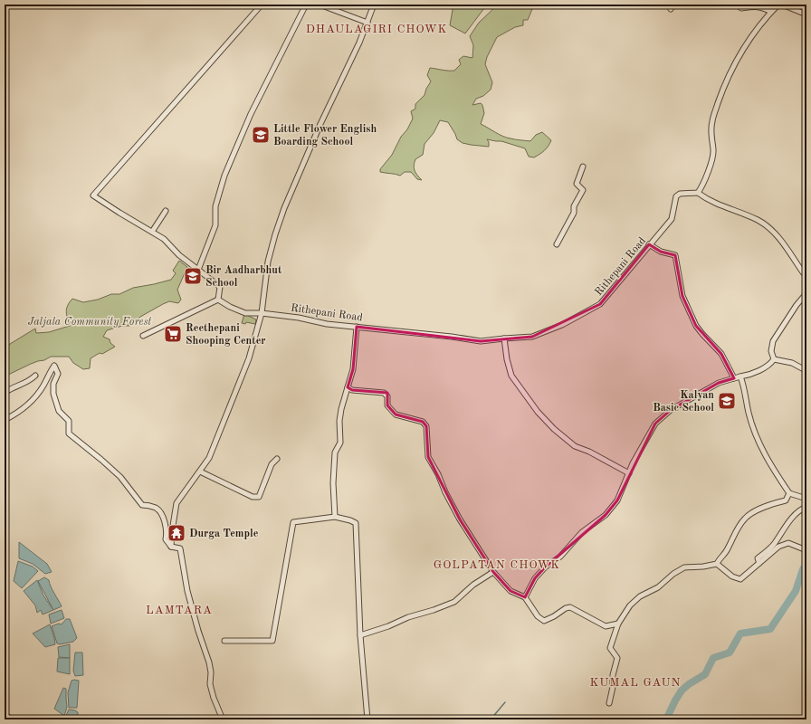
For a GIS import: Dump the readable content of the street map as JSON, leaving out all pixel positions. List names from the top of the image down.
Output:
{
  "streets": {
    "street": ["Rithepani Road"]
  },
  "districts": [
    "DHAULAGIRI CHOWK",
    "GOLPATAN CHOWK",
    "LAMTARA",
    "KUMAL GAUN"
  ],
  "parks": ["Jaljala Community Forest"],
  "places": {
    "school or university": ["Little Flower English Boarding School", "Bir Aadharbhut School", "Kalyan Basic School"],
    "supermarket": ["Reethepani Shooping Center"],
    "temple": ["Durga Temple"]
  }
}
